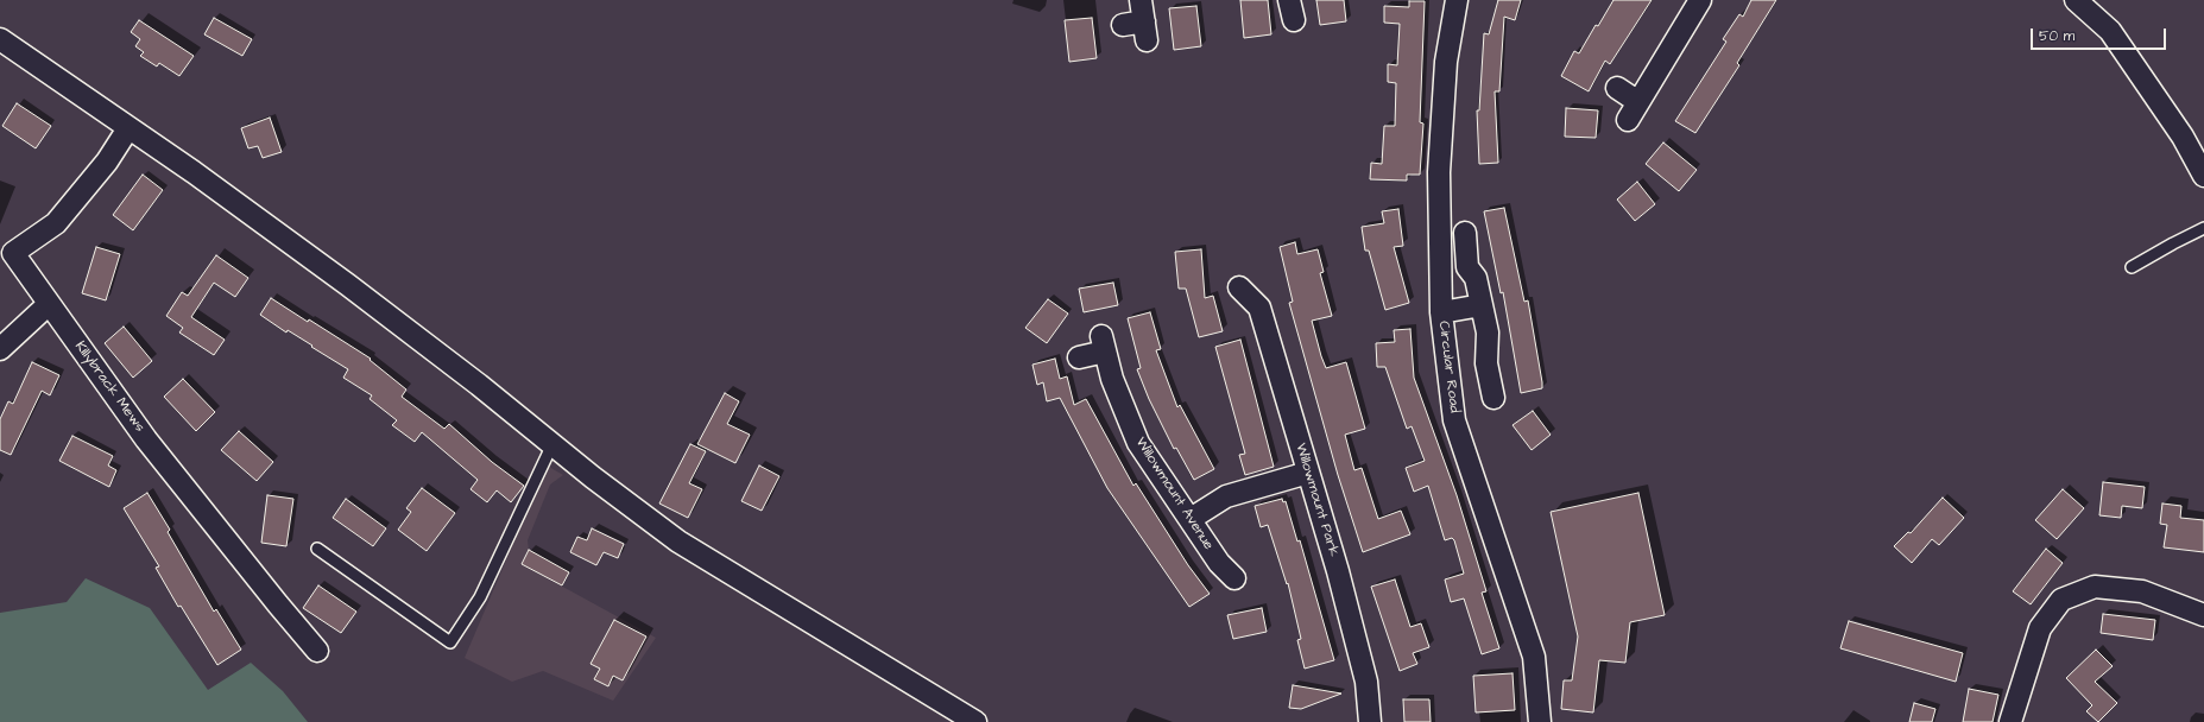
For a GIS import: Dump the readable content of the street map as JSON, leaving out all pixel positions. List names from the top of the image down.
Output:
{
  "streets": {
    "street": [
      "Circular Road",
      "Killybrack Mews",
      "Willowmount Avenue",
      "Willowmount Park"
    ]
  },
  "scale_bar": "50 m"
}
